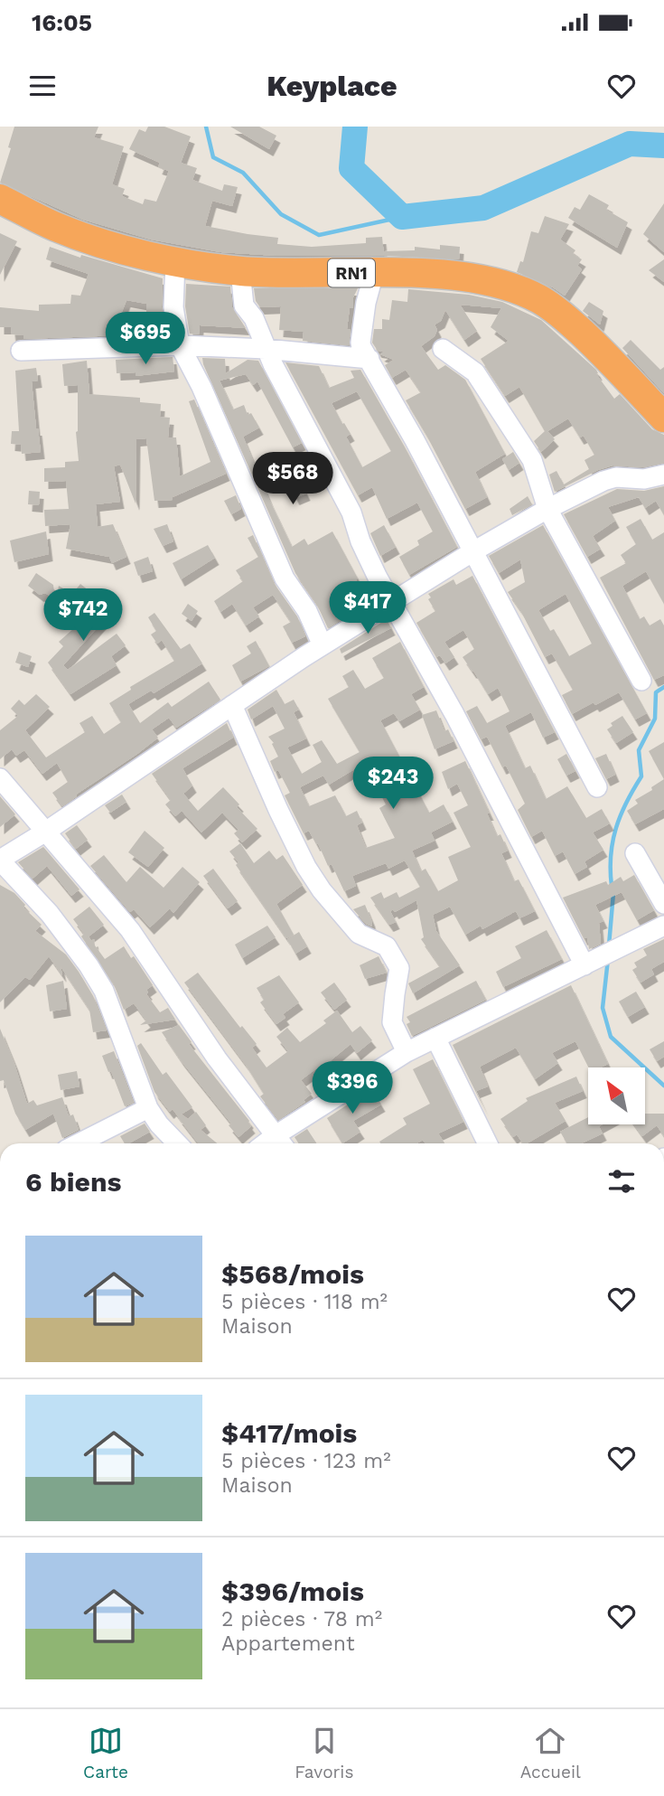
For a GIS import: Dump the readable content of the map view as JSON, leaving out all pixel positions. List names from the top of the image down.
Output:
{
  "streets": {
    "highway": ["RN1"]
  },
  "north": "top left",
  "page": {
    "status": "16:05",
    "header": "Keyplace",
    "price": [
      "$695",
      "$568",
      "$417",
      "$742",
      "$243",
      "$396"
    ],
    "heading": "6 biens",
    "list": [
      {
        "name": "$568/mois",
        "note": "5 pièces · 118 m² · Maison"
      },
      {
        "name": "$417/mois",
        "note": "5 pièces · 123 m² · Maison"
      },
      {
        "name": "$396/mois",
        "note": "2 pièces · 78 m² · Appartement"
      }
    ],
    "tabs": ["Carte", "Favoris", "Accueil"]
  }
}
